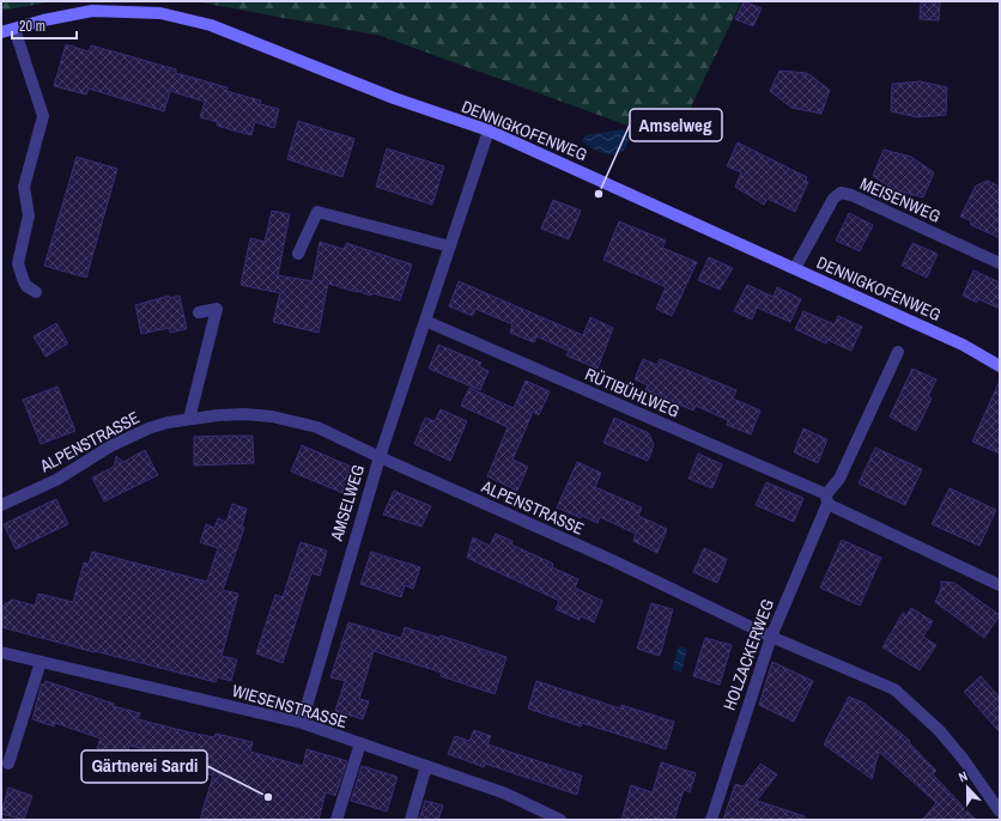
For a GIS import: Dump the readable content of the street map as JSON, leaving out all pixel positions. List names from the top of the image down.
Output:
{
  "streets": {
    "street": [
      "DENNIGKOFENWEG",
      "MEISENWEG",
      "RÜTIBÜHLWEG",
      "ALPENSTRASSE",
      "AMSELWEG",
      "HOLZACKERWEG",
      "WIESENSTRASSE"
    ]
  },
  "crossings": [
    ["DENNIGKOFENWEG", "MEISENWEG"],
    ["DENNIGKOFENWEG", "AMSELWEG"],
    ["RÜTIBÜHLWEG", "AMSELWEG"],
    ["RÜTIBÜHLWEG", "HOLZACKERWEG"],
    ["ALPENSTRASSE", "AMSELWEG"],
    ["ALPENSTRASSE", "HOLZACKERWEG"],
    ["AMSELWEG", "WIESENSTRASSE"]
  ],
  "places": ["Amselweg", "Gärtnerei Sardi"],
  "scale_bar": "20 m",
  "north": "top"
}
